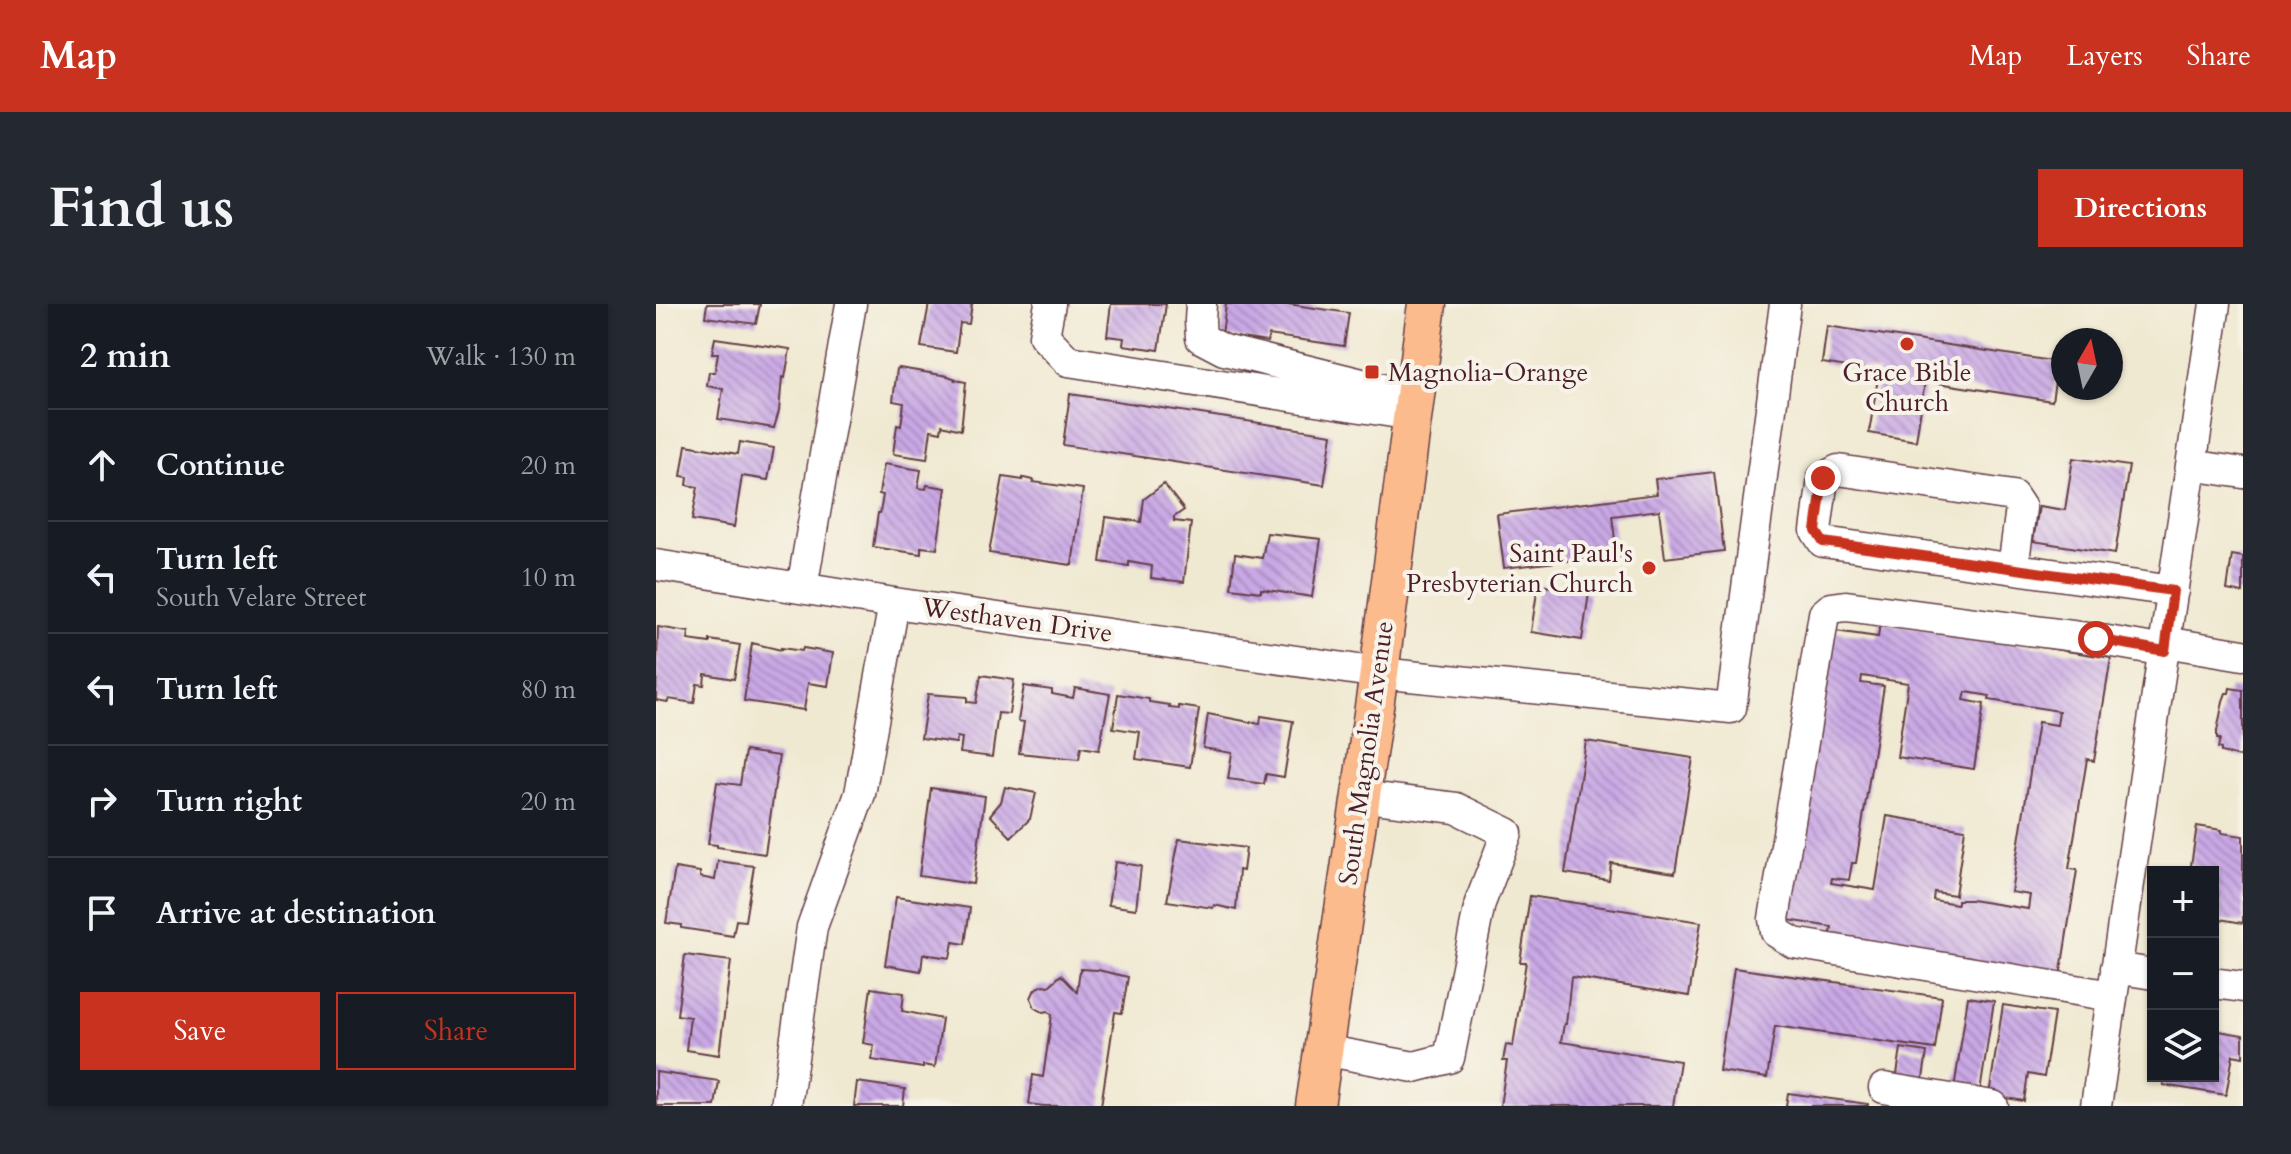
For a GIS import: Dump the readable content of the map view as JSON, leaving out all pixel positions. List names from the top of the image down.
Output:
{
  "streets": {
    "main road": ["South Magnolia Avenue"],
    "street": ["Westhaven Drive"]
  },
  "crossings": [
    ["Westhaven Drive", "South Magnolia Avenue"]
  ],
  "places": {
    "other": ["Grace Bible Church", "Saint Paul's Presbyterian Church"],
    "transit": ["Magnolia-Orange"]
  },
  "north": "top",
  "page": {
    "header": "Map",
    "nav": ["Map", "Layers", "Share"],
    "buttons": [
      "Directions",
      ["Save", "Share"]
    ],
    "title": "Find us",
    "heading": ["2 min", "Walk · 130 m"],
    "list": [
      ["Continue", "20 m"],
      ["Turn left", "South Velare Street", "10 m"],
      ["Turn left", "80 m"],
      ["Turn right", "20 m"],
      "Arrive at destination"
    ],
    "map_buttons": ["+", "−"]
  }
}
